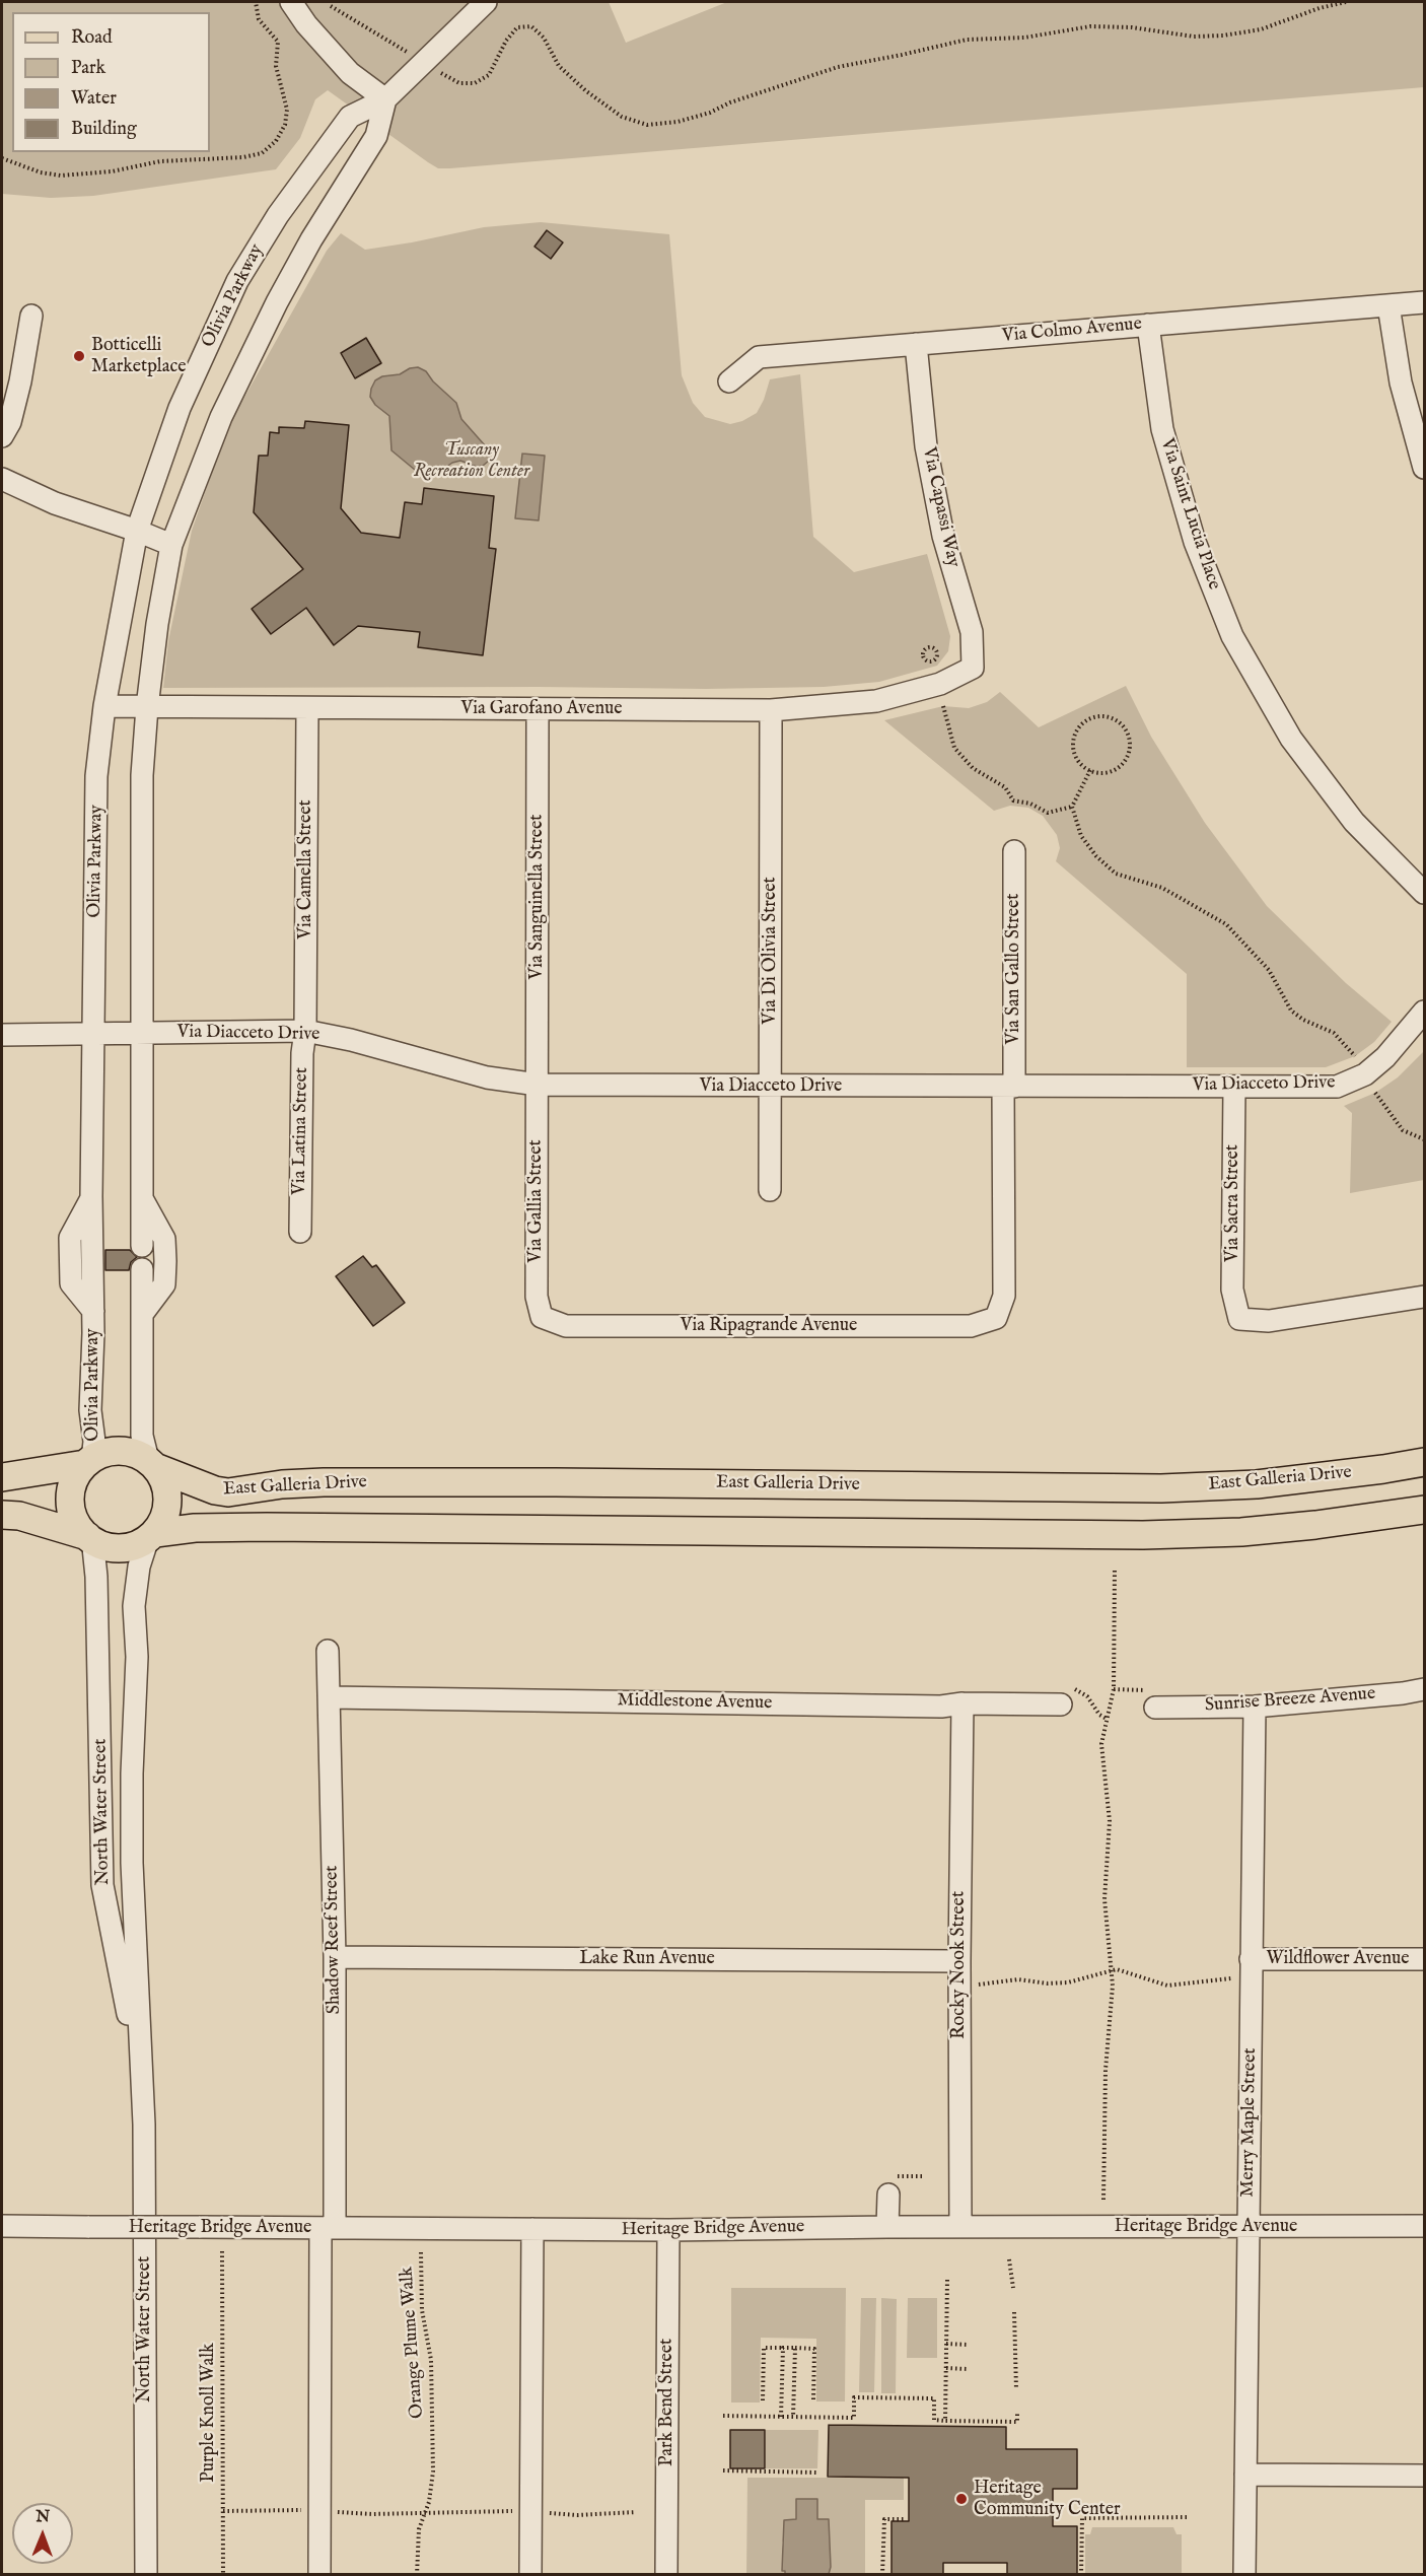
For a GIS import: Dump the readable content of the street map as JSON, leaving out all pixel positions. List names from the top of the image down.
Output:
{
  "streets": {
    "main road": ["East Galleria Drive"],
    "street": [
      "Olivia Parkway",
      "Via Colmo Avenue",
      "Via Capassi Way",
      "Via Saint Lucia Place",
      "Via Garofano Avenue",
      "Via Camella Street",
      "Via Sanguinella Street",
      "Via Di Olivia Street",
      "Via San Gallo Street",
      "Via Diacceto Drive",
      "Via Latina Street",
      "Via Gallia Street",
      "Via Sacra Street",
      "Via Ripagrande Avenue",
      "Sunrise Breeze Avenue",
      "Middlestone Avenue",
      "North Water Street",
      "Shadow Reef Street",
      "Lake Run Avenue",
      "Wildflower Avenue",
      "Rocky Nook Street",
      "Merry Maple Street",
      "Heritage Bridge Avenue",
      "Park Bend Street"
    ],
    "path": ["Orange Plume Walk", "Purple Knoll Walk"]
  },
  "crossings": [
    ["Olivia Parkway", "Via Garofano Avenue"],
    ["Olivia Parkway", "Via Diacceto Drive"],
    ["Olivia Parkway", "East Galleria Drive"],
    ["Olivia Parkway", "North Water Street"],
    ["Via Colmo Avenue", "Via Capassi Way"],
    ["Via Colmo Avenue", "Via Saint Lucia Place"],
    ["Via Capassi Way", "Via Garofano Avenue"],
    ["Via Garofano Avenue", "Via Camella Street"],
    ["Via Garofano Avenue", "Via Sanguinella Street"],
    ["Via Garofano Avenue", "Via Di Olivia Street"],
    ["Via Camella Street", "Via Diacceto Drive"],
    ["Via Camella Street", "Via Latina Street"],
    ["Via Sanguinella Street", "Via Diacceto Drive"],
    ["Via Sanguinella Street", "Via Gallia Street"],
    ["Via Di Olivia Street", "Via Diacceto Drive"],
    ["Via San Gallo Street", "Via Diacceto Drive"],
    ["Via San Gallo Street", "Via Ripagrande Avenue"],
    ["Via Diacceto Drive", "Via Latina Street"],
    ["Via Diacceto Drive", "Via Gallia Street"],
    ["Via Diacceto Drive", "Via Sacra Street"],
    ["Via Gallia Street", "Via Ripagrande Avenue"],
    ["East Galleria Drive", "North Water Street"],
    ["Sunrise Breeze Avenue", "Merry Maple Street"],
    ["Middlestone Avenue", "Shadow Reef Street"],
    ["Middlestone Avenue", "Rocky Nook Street"],
    ["Shadow Reef Street", "Lake Run Avenue"],
    ["Shadow Reef Street", "Heritage Bridge Avenue"],
    ["Lake Run Avenue", "Rocky Nook Street"],
    ["Wildflower Avenue", "Merry Maple Street"],
    ["Rocky Nook Street", "Heritage Bridge Avenue"],
    ["Merry Maple Street", "Heritage Bridge Avenue"],
    ["Heritage Bridge Avenue", "Park Bend Street"]
  ],
  "parks": ["Tuscany Recreation Center"],
  "places": ["Botticelli Marketplace", "Heritage Community Center"],
  "legend": [
    "Road",
    "Park",
    "Water",
    "Building"
  ],
  "north": "top"
}
